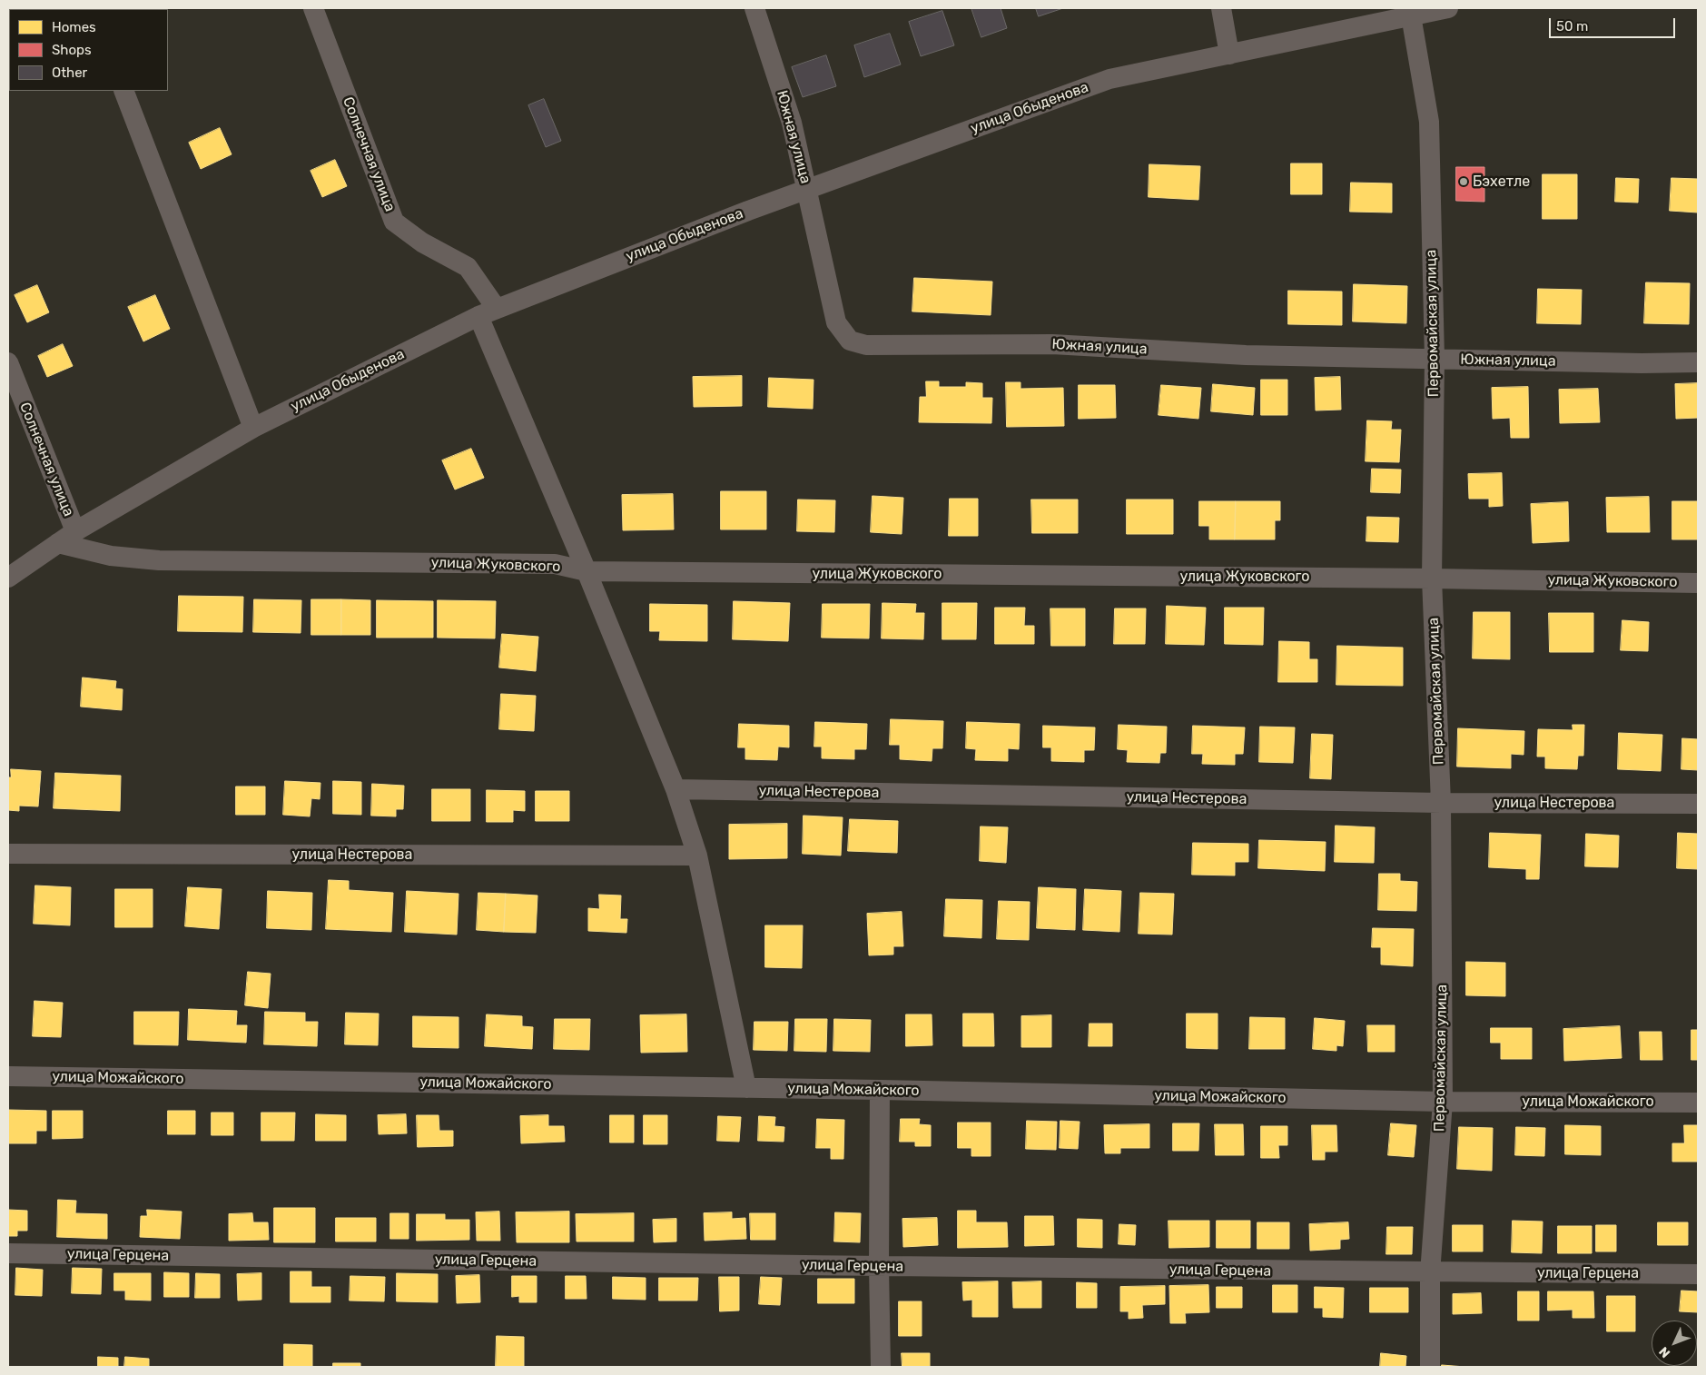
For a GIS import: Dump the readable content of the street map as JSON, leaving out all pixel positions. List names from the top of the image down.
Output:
{
  "streets": {
    "street": [
      "улица Обыденова",
      "Южная улица",
      "Солнечная улица",
      "Первомайская улица",
      "улица Жуковского",
      "улица Нестерова",
      "улица Можайского",
      "улица Герцена"
    ]
  },
  "crossings": [
    ["улица Обыденова", "Южная улица"],
    ["улица Обыденова", "Солнечная улица"],
    ["улица Обыденова", "Первомайская улица"],
    ["улица Обыденова", "улица Жуковского"],
    ["Южная улица", "Первомайская улица"],
    ["Солнечная улица", "улица Жуковского"],
    ["Солнечная улица", "улица Нестерова"],
    ["Солнечная улица", "улица Можайского"],
    ["Первомайская улица", "улица Жуковского"],
    ["Первомайская улица", "улица Нестерова"],
    ["Первомайская улица", "улица Можайского"],
    ["Первомайская улица", "улица Герцена"]
  ],
  "places": ["Бэхетле"],
  "legend": ["Homes", "Shops", "Other"],
  "scale_bar": "50 m",
  "north": "bottom left"
}
